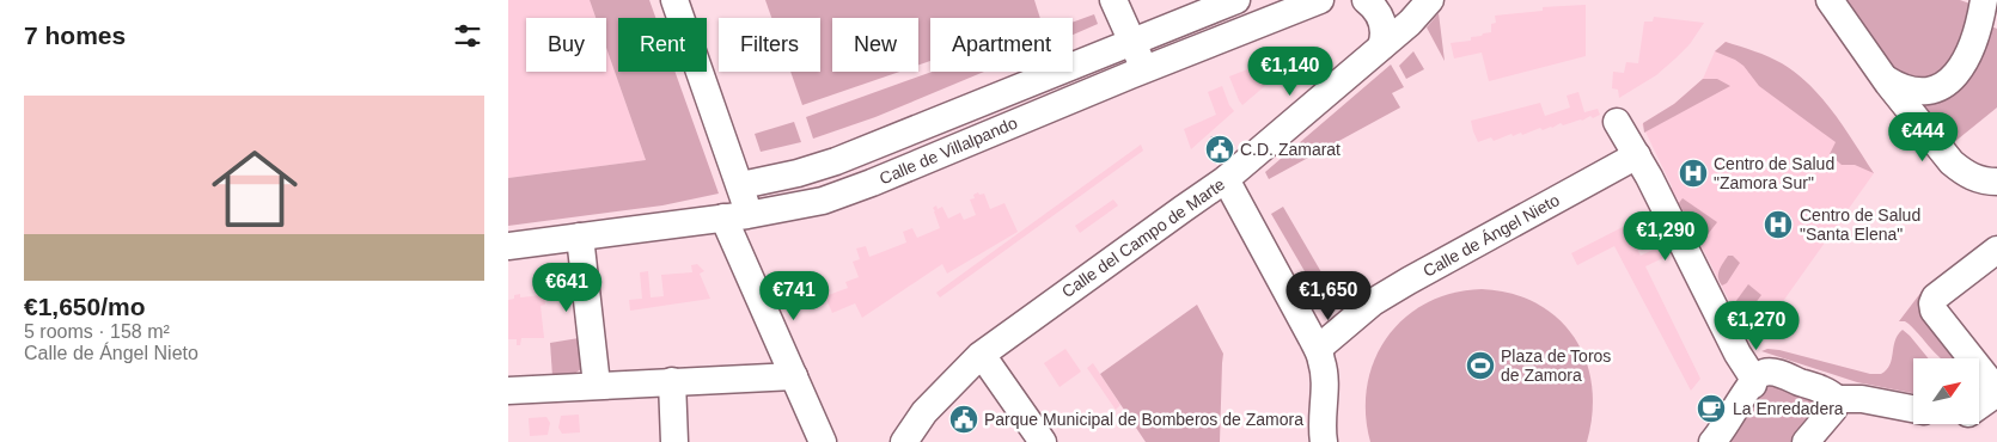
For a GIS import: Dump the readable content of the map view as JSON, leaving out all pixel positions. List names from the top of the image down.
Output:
{
  "streets": {
    "street": ["Calle de Villalpando", "Calle de Ángel Nieto", "Calle del Campo de Marte"]
  },
  "places": {
    "public building": ["C.D. Zamarat", "Parque Municipal de Bomberos de Zamora"],
    "hospital": ["Centro de Salud \"Zamora Sur\"", "Centro de Salud \"Santa Elena\""],
    "sports": ["Plaza de Toros de Zamora"],
    "cafe": ["La Enredadera"]
  },
  "north": "top right",
  "page": {
    "heading": "7 homes",
    "chip": [
      "Buy",
      "Rent",
      "Filters",
      "New",
      "Apartment"
    ],
    "price": [
      "€1,140",
      "€444",
      "€1,290",
      "€641",
      "€741",
      "€1,650",
      "€1,270"
    ],
    "list": [
      {
        "name": "€1,650/mo",
        "note": "5 rooms · 158 m² · Calle de Ángel Nieto"
      }
    ]
  }
}
